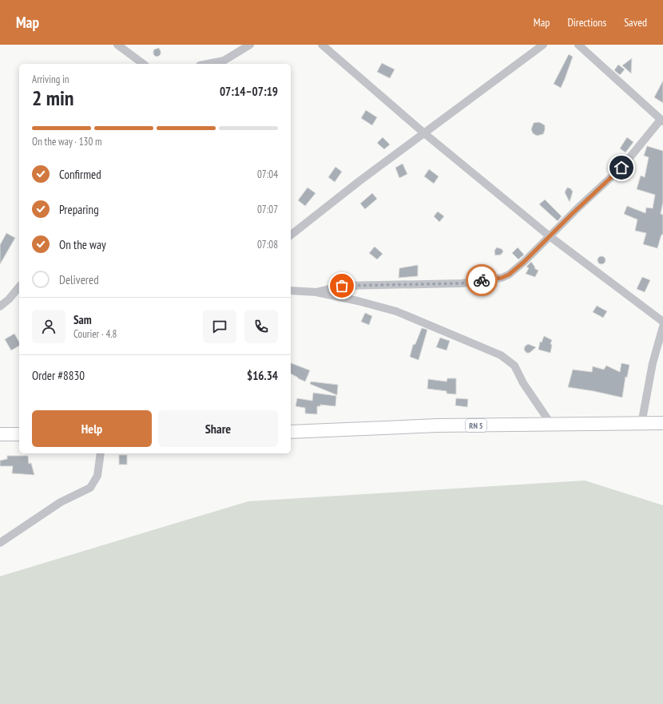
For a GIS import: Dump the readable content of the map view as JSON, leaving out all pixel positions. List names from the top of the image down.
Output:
{
  "streets": {
    "main road": ["RN 5"]
  },
  "page": {
    "header": "Map",
    "nav": ["Map", "Directions", "Saved"],
    "heading": ["2 min", "Arriving in", "07:14–07:19"],
    "panel": [
      "Sam",
      "Courier · 4.8",
      "Order #8830",
      "$16.34"
    ],
    "bar": "On the way · 130 m",
    "list": [
      ["Confirmed", "07:04"],
      ["Preparing", "07:07"],
      ["On the way", "07:08"],
      "Delivered"
    ],
    "buttons": ["Help", "Share"]
  }
}
